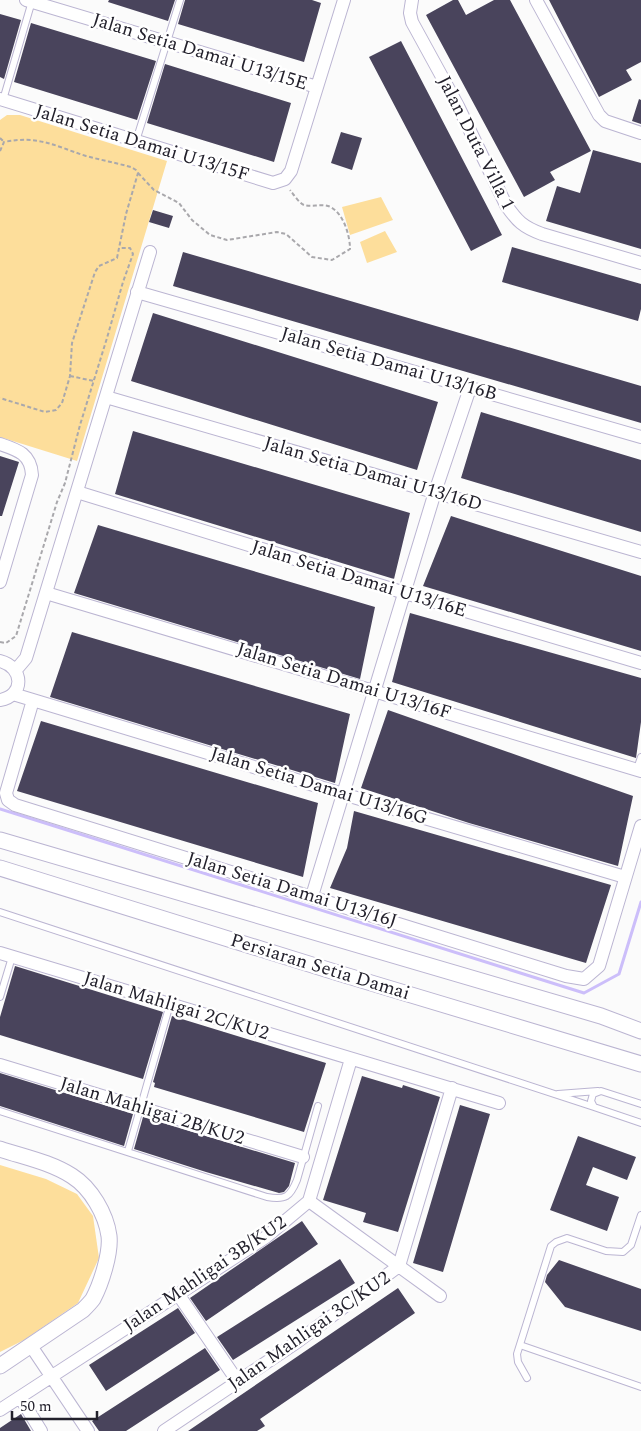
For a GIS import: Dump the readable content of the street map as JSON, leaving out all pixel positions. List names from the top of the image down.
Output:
{
  "streets": {
    "street": [
      "Jalan Setia Damai U13/15E",
      "Jalan Setia Damai U13/15F",
      "Jalan Duta Villa 1",
      "Jalan Setia Damai U13/16B",
      "Jalan Setia Damai U13/16D",
      "Jalan Setia Damai U13/16E",
      "Jalan Setia Damai U13/16F",
      "Jalan Setia Damai U13/16G",
      "Jalan Setia Damai U13/16J",
      "Persiaran Setia Damai",
      "Jalan Mahligai 2C/KU2",
      "Jalan Mahligai 2B/KU2",
      "Jalan Mahligai 3B/KU2",
      "Jalan Mahligai 3C/KU2"
    ]
  },
  "crossings": [
    ["Jalan Setia Damai U13/16G", "Jalan Setia Damai U13/16J"],
    ["Jalan Mahligai 2C/KU2", "Jalan Mahligai 3C/KU2"]
  ],
  "scale_bar": "50 m"
}
